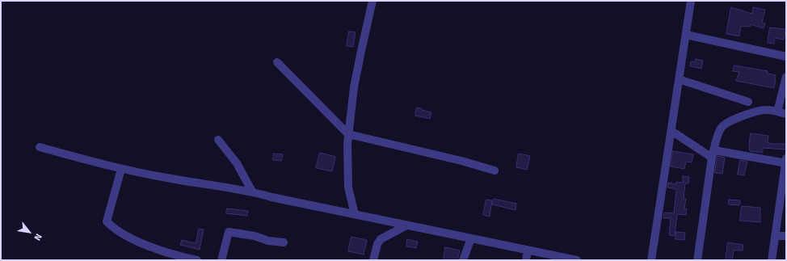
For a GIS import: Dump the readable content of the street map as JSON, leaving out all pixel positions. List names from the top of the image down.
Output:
{
  "north": "bottom right"
}
